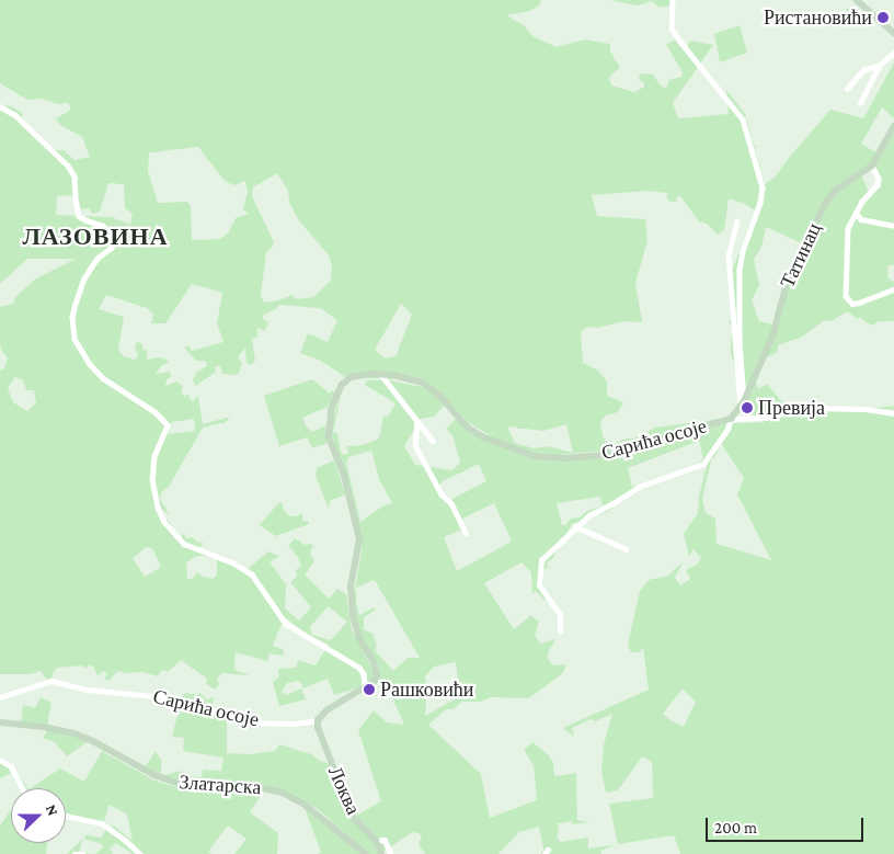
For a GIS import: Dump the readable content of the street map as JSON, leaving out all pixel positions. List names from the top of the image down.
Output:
{
  "streets": {
    "street": [
      "Татинац",
      "Сарића осоје",
      "Златарска",
      "Локва"
    ]
  },
  "crossings": [
    ["Татинац", "Сарића осоје"],
    ["Сарића осоје", "Локва"]
  ],
  "districts": ["ЛАЗОВИНА"],
  "places": ["Ристановићи", "Превија", "Рашковићи"],
  "scale_bar": "200 m",
  "north": "right"
}
